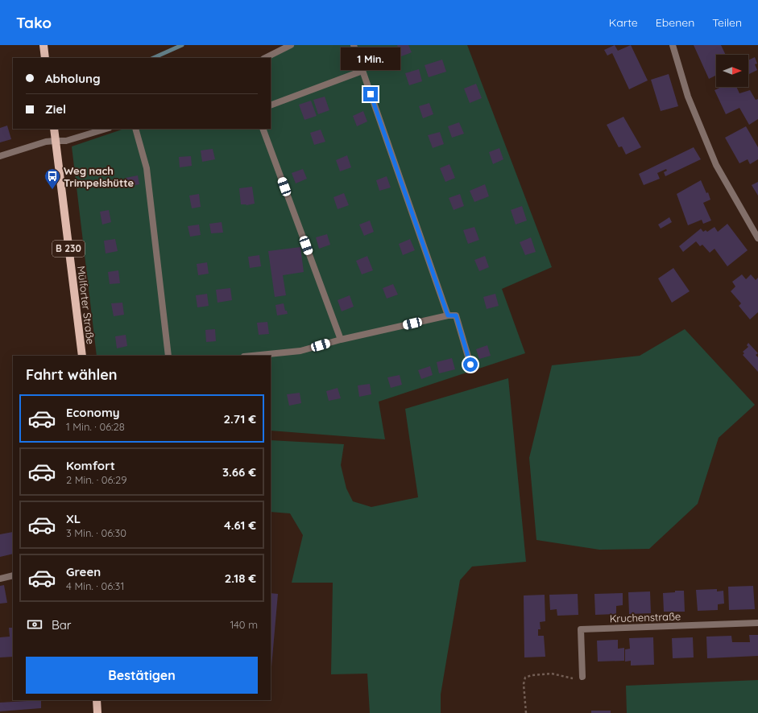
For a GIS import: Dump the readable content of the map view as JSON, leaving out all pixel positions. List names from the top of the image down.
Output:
{
  "streets": {
    "main road": ["B 230", "Mülforter Straße"],
    "street": ["Kruchenstraße"]
  },
  "crossings": [
    ["B 230", "Mülforter Straße"]
  ],
  "places": {
    "bus stop": ["Weg nach Trimpelshütte"]
  },
  "north": "right",
  "page": {
    "header": "Tako",
    "nav": ["Karte", "Ebenen", "Teilen"],
    "bubble": "1 Min.",
    "banner": ["Abholung", "Ziel"],
    "heading": "Fahrt wählen",
    "list": [
      {
        "name": "Economy",
        "note": "1 Min. · 06:28",
        "value": "2.71 €"
      },
      {
        "name": "Komfort",
        "note": "2 Min. · 06:29",
        "value": "3.66 €"
      },
      {
        "name": "XL",
        "note": "3 Min. · 06:30",
        "value": "4.61 €"
      },
      {
        "name": "Green",
        "note": "4 Min. · 06:31",
        "value": "2.18 €"
      }
    ],
    "pay": ["Bar", "140 m"],
    "buttons": "Bestätigen"
  }
}
